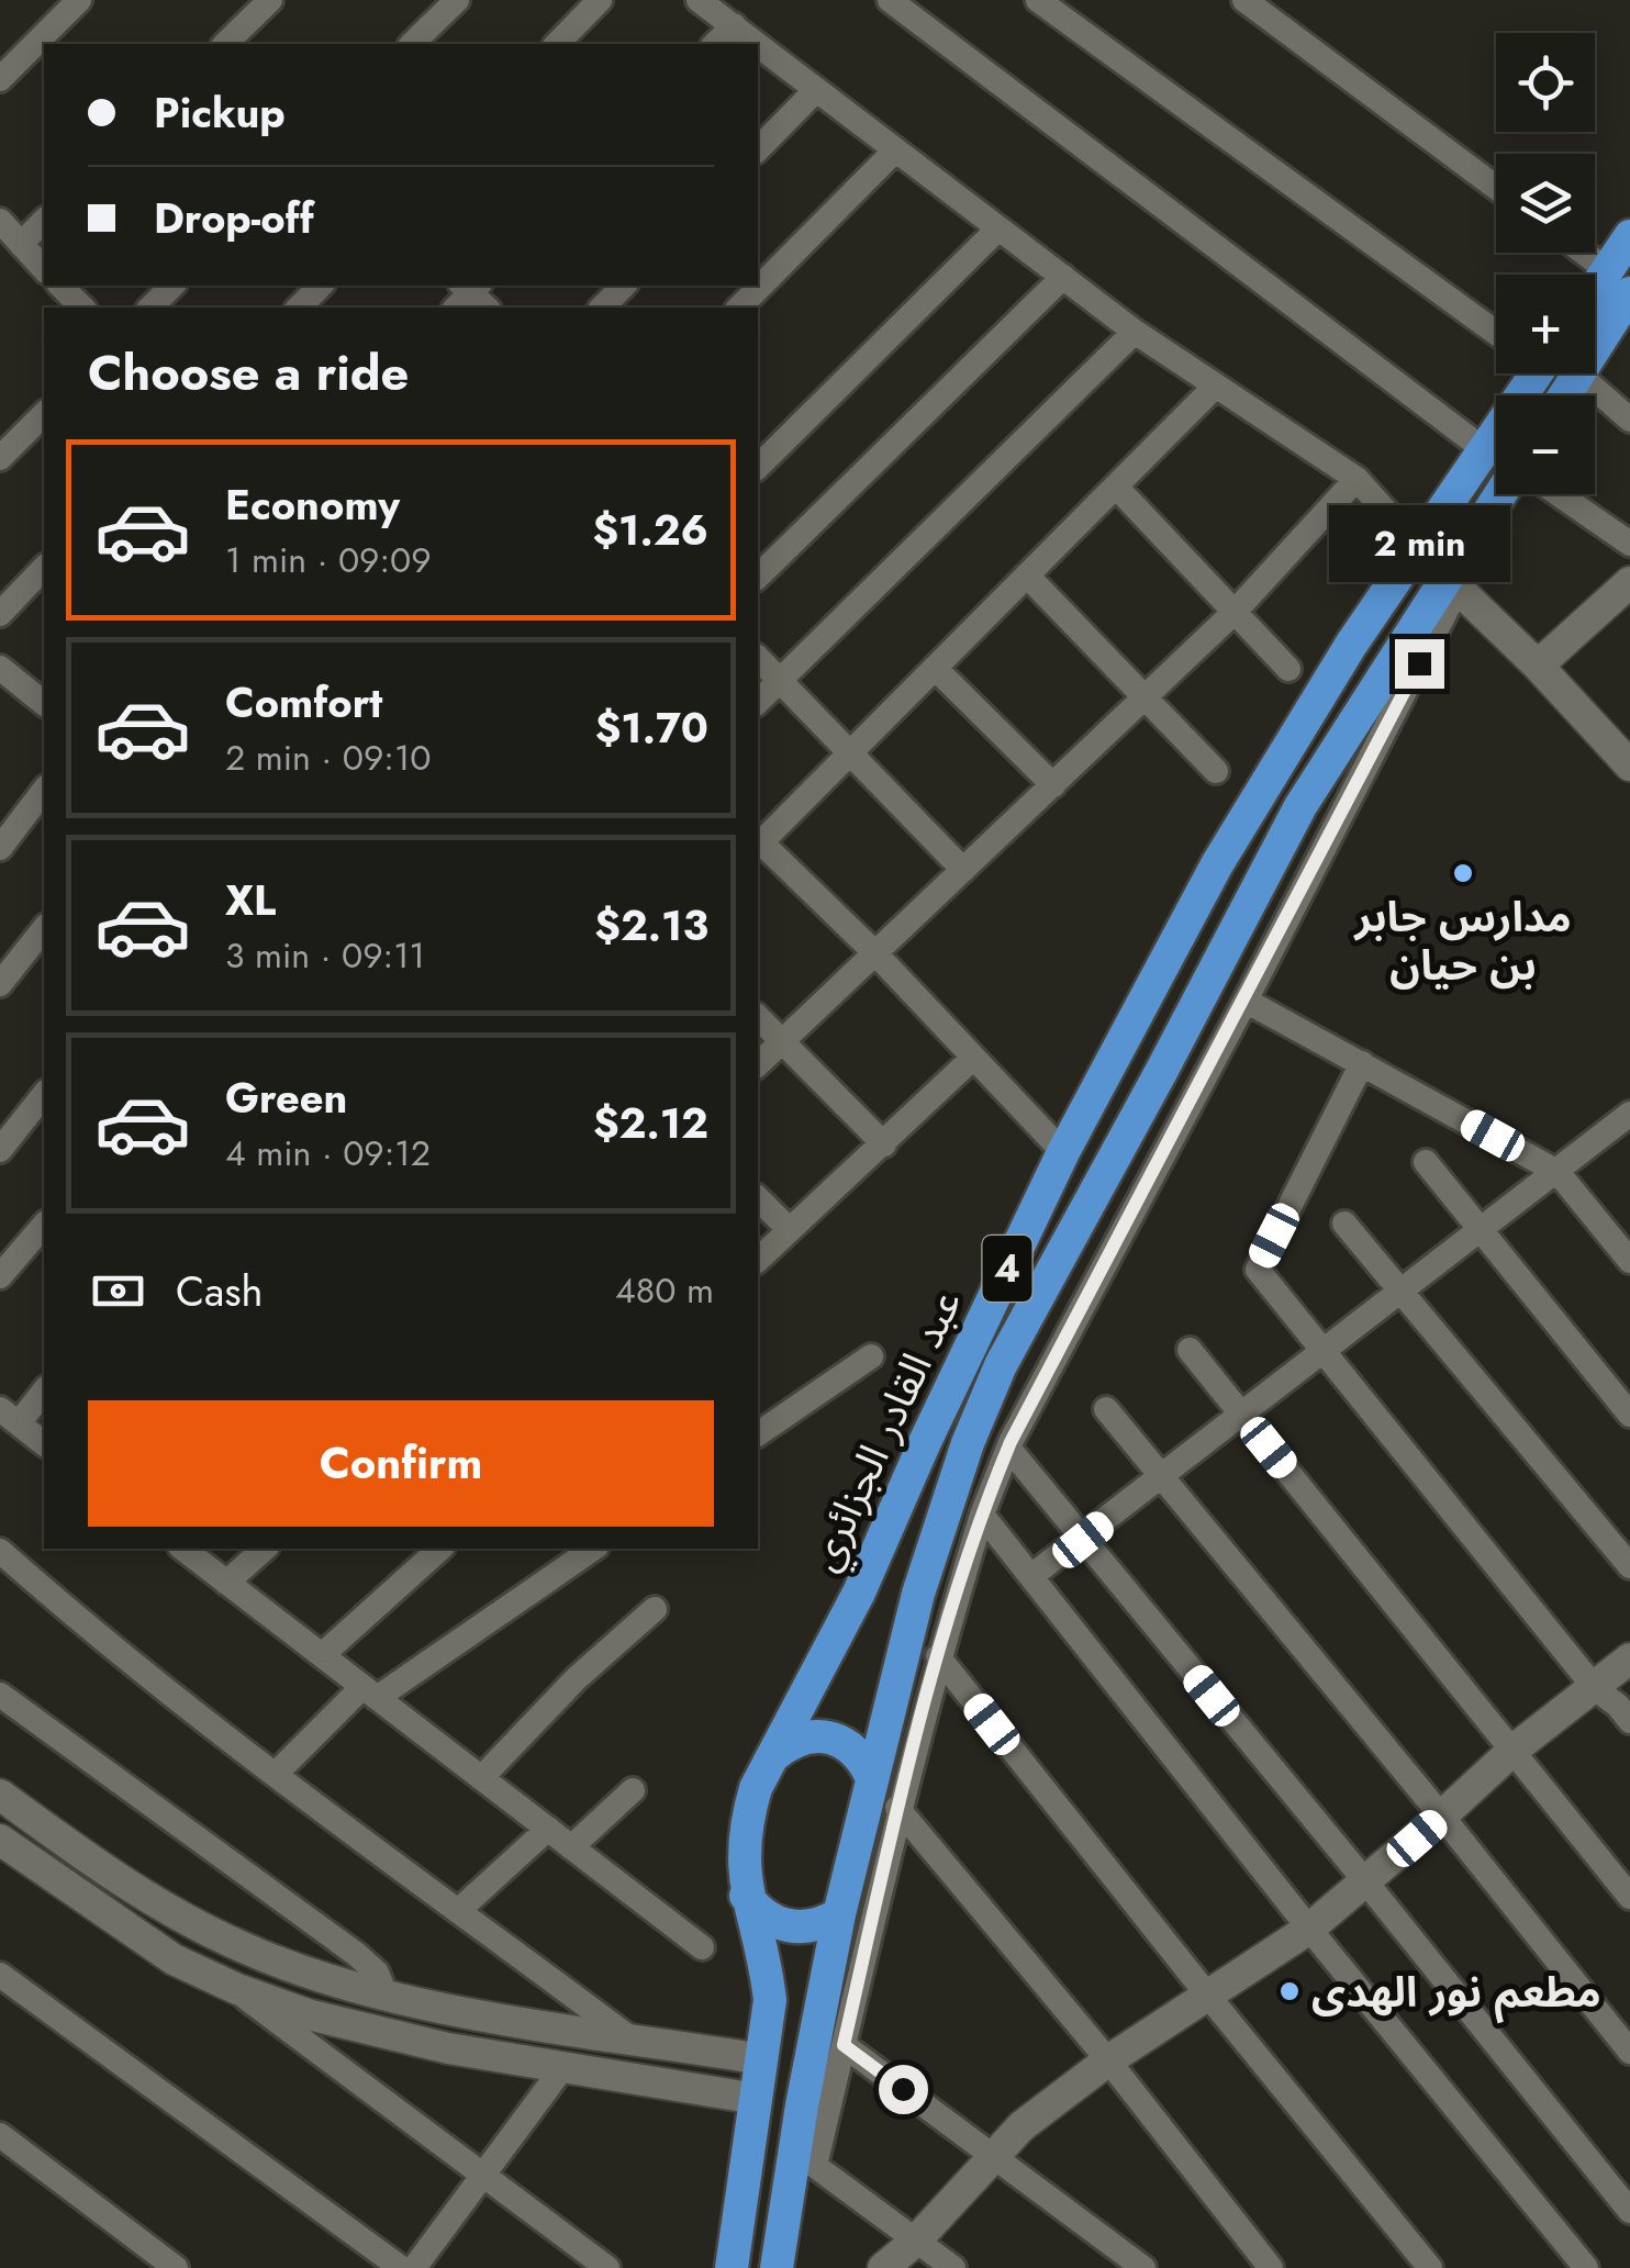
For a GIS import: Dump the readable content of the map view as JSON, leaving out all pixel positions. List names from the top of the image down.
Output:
{
  "streets": {
    "highway": ["4", "عبد القادر الجزائري"]
  },
  "places": ["مدارس جابر بن حيان", "مطعم نور الهدى"],
  "page": {
    "map_buttons": ["+", "−"],
    "banner": ["Pickup", "Drop-off"],
    "heading": "Choose a ride",
    "list": [
      {
        "name": "Economy",
        "note": "1 min · 09:09",
        "value": "$1.26"
      },
      {
        "name": "Comfort",
        "note": "2 min · 09:10",
        "value": "$1.70"
      },
      {
        "name": "XL",
        "note": "3 min · 09:11",
        "value": "$2.13"
      },
      {
        "name": "Green",
        "note": "4 min · 09:12",
        "value": "$2.12"
      }
    ],
    "bubble": "2 min",
    "pay": ["Cash", "480 m"],
    "buttons": "Confirm"
  }
}
